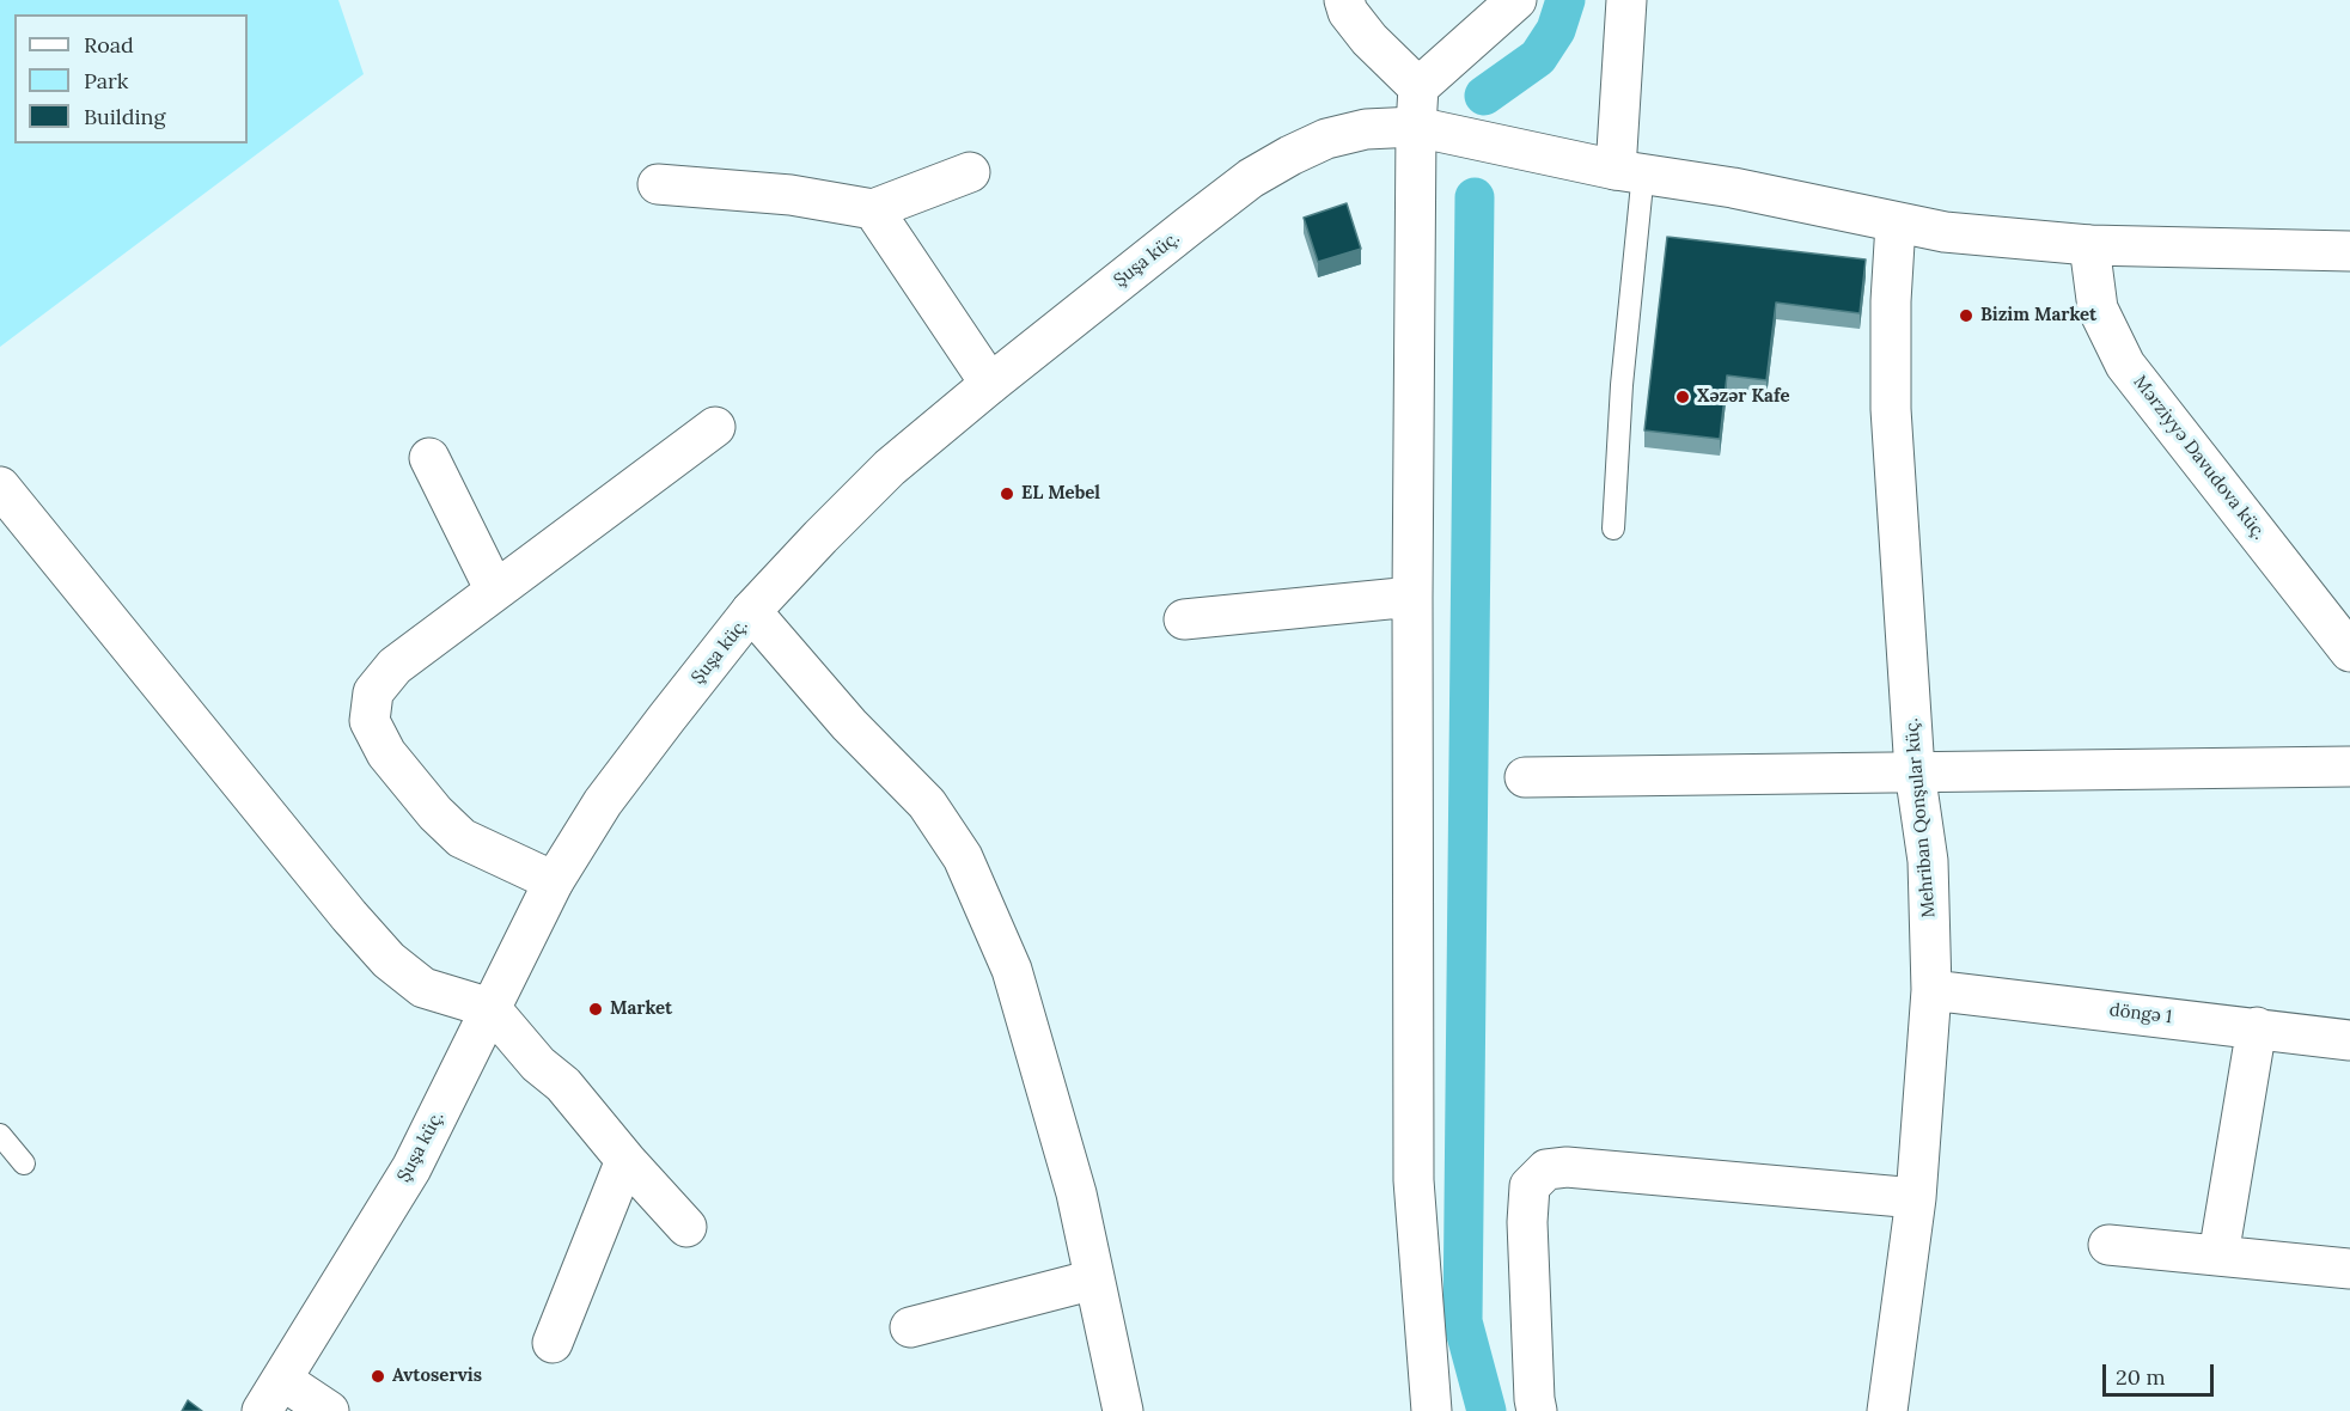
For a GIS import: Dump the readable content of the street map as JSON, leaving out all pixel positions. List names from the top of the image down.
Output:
{
  "streets": {
    "street": [
      "Şuşa küç.",
      "Mərziyyə Davudova küç.",
      "Mehriban Qonşular küç.",
      "döngə 1"
    ]
  },
  "crossings": [
    ["Şuşa küç.", "Mərziyyə Davudova küç."],
    ["Şuşa küç.", "Mehriban Qonşular küç."],
    ["Mehriban Qonşular küç.", "döngə 1"]
  ],
  "places": [
    "Bizim Market",
    "Xəzər Kafe",
    "EL Mebel",
    "Market",
    "Avtoservis"
  ],
  "legend": ["Road", "Park", "Building"],
  "scale_bar": "20 m"
}
